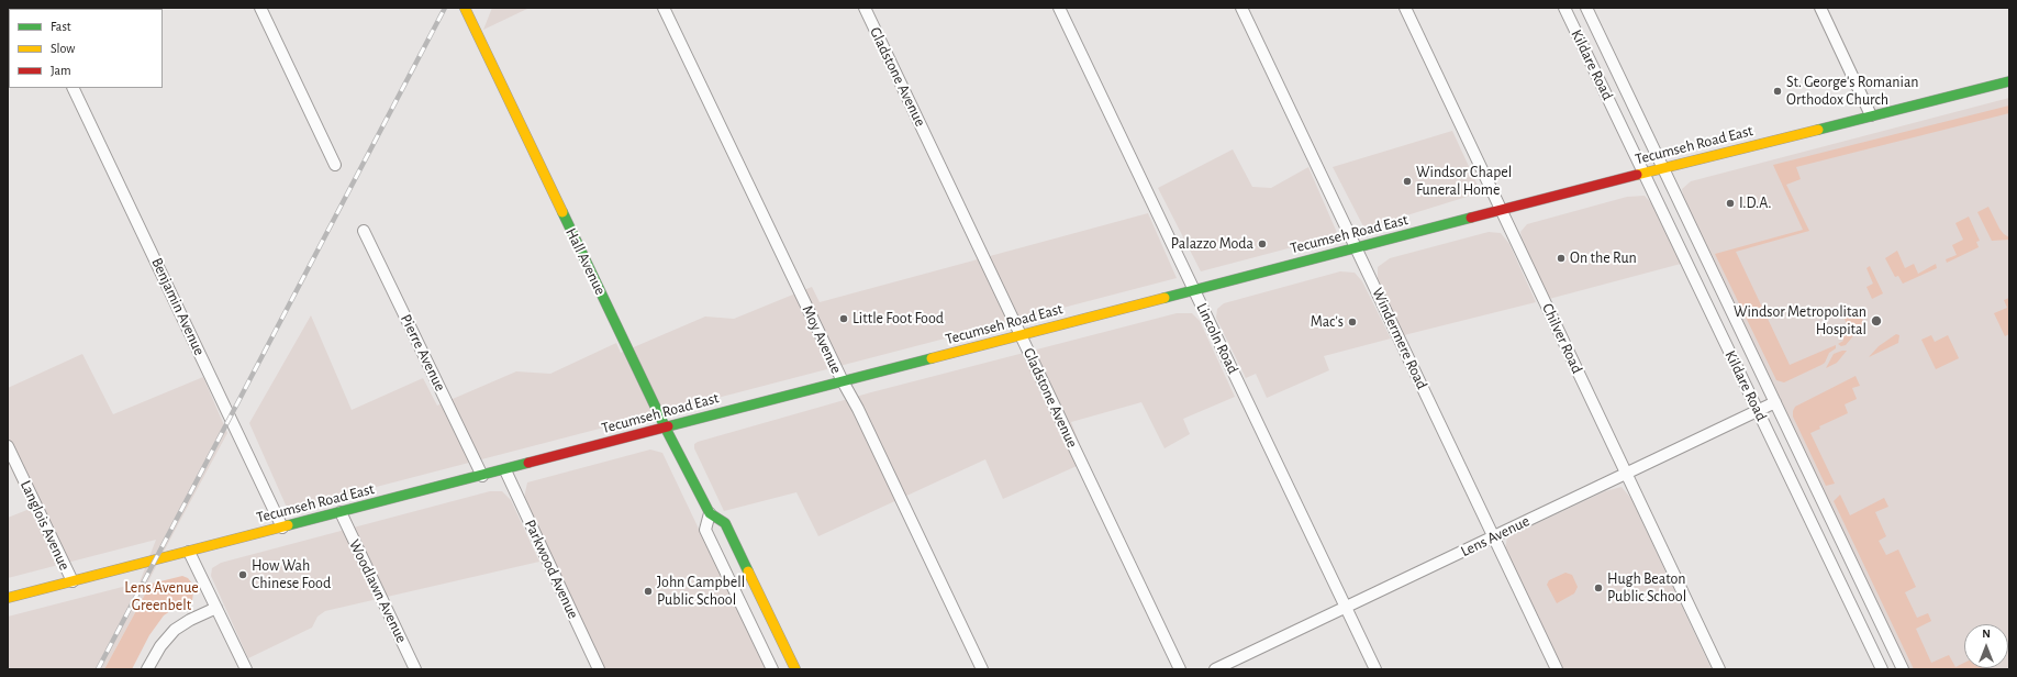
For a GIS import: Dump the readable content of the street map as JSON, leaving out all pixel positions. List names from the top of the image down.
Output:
{
  "streets": {
    "main road": ["Tecumseh Road East", "Hall Avenue"],
    "street": [
      "Kildare Road",
      "Gladstone Avenue",
      "Benjamin Avenue",
      "Lincoln Road",
      "Windermere Road",
      "Chilver Road",
      "Moy Avenue",
      "Pierre Avenue",
      "Langlois Avenue",
      "Lens Avenue",
      "Parkwood Avenue",
      "Woodlawn Avenue"
    ]
  },
  "crossings": [
    ["Kildare Road", "Tecumseh Road East"],
    ["Kildare Road", "Lens Avenue"],
    ["Gladstone Avenue", "Tecumseh Road East"],
    ["Tecumseh Road East", "Hall Avenue"],
    ["Tecumseh Road East", "Benjamin Avenue"],
    ["Tecumseh Road East", "Lincoln Road"],
    ["Tecumseh Road East", "Windermere Road"],
    ["Tecumseh Road East", "Chilver Road"],
    ["Tecumseh Road East", "Moy Avenue"],
    ["Tecumseh Road East", "Pierre Avenue"],
    ["Tecumseh Road East", "Langlois Avenue"],
    ["Tecumseh Road East", "Parkwood Avenue"],
    ["Tecumseh Road East", "Woodlawn Avenue"],
    ["Lincoln Road", "Lens Avenue"],
    ["Windermere Road", "Lens Avenue"],
    ["Chilver Road", "Lens Avenue"]
  ],
  "parks": ["Lens Avenue Greenbelt"],
  "places": [
    "St. George's Romanian Orthodox Church",
    "Windsor Chapel Funeral Home",
    "I.D.A.",
    "Palazzo Moda",
    "On the Run",
    "Little Foot Food",
    "Windsor Metropolitan Hospital",
    "Mac's",
    "How Wah Chinese Food",
    "Hugh Beaton Public School",
    "John Campbell Public School"
  ],
  "legend": ["Fast", "Slow", "Jam"],
  "north": "top"
}
